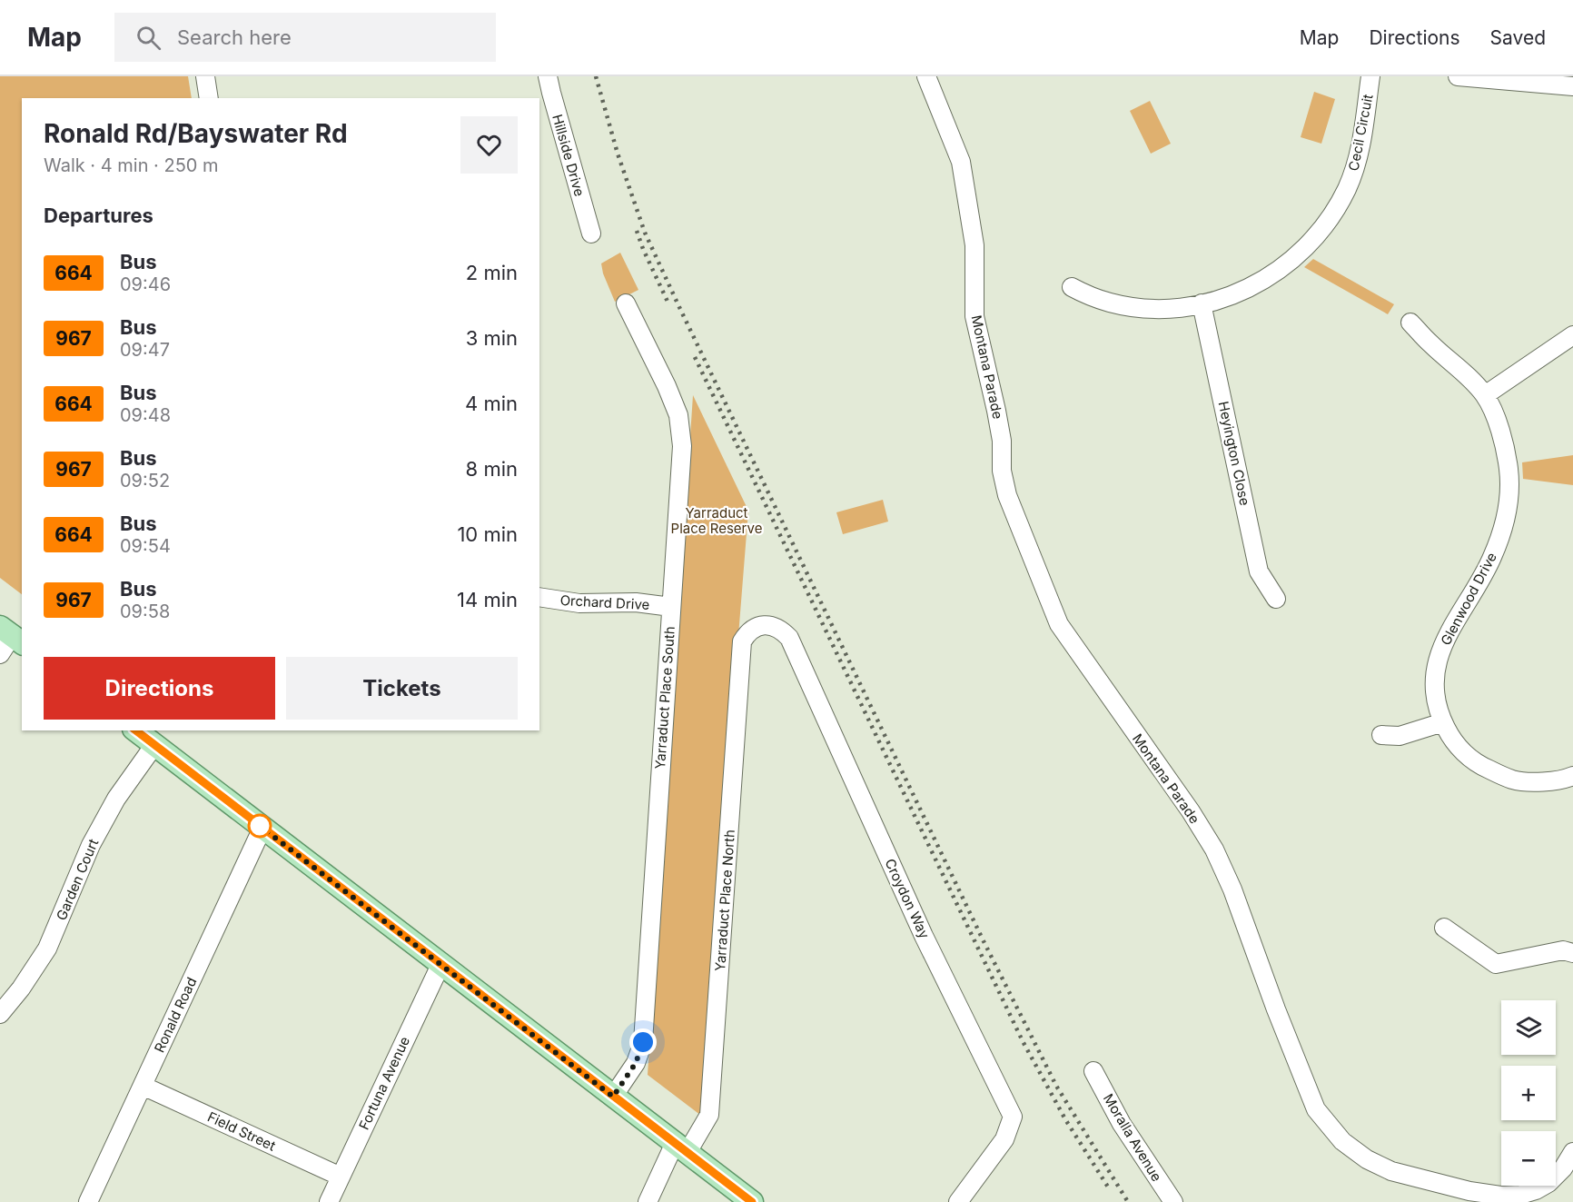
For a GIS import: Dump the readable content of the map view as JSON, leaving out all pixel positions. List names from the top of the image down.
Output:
{
  "streets": {
    "street": [
      "Cecil Circuit",
      "Hillside Drive",
      "Montana Parade",
      "Heyington Close",
      "Glenwood Drive",
      "Orchard Drive",
      "Yarraduct Place South",
      "Garden Court",
      "Croydon Way",
      "Yarraduct Place North",
      "Ronald Road",
      "Fortuna Avenue",
      "Field Street",
      "Moralla Avenue"
    ]
  },
  "crossings": [
    ["Cecil Circuit", "Heyington Close"],
    ["Orchard Drive", "Yarraduct Place South"],
    ["Croydon Way", "Yarraduct Place North"],
    ["Ronald Road", "Field Street"],
    ["Fortuna Avenue", "Field Street"]
  ],
  "parks": ["Yarraduct Place Reserve"],
  "lines": ["bus line 664"],
  "page": {
    "header": "Map",
    "search": "Search here",
    "nav": ["Map", "Directions", "Saved"],
    "heading": [
      ["Ronald Rd/Bayswater Rd", "Walk · 4 min · 250 m"],
      "Departures"
    ],
    "list": [
      {
        "mark": "664",
        "name": "Bus",
        "note": "09:46",
        "value": "2 min"
      },
      {
        "mark": "967",
        "name": "Bus",
        "note": "09:47",
        "value": "3 min"
      },
      {
        "mark": "664",
        "name": "Bus",
        "note": "09:48",
        "value": "4 min"
      },
      {
        "mark": "967",
        "name": "Bus",
        "note": "09:52",
        "value": "8 min"
      },
      {
        "mark": "664",
        "name": "Bus",
        "note": "09:54",
        "value": "10 min"
      },
      {
        "mark": "967",
        "name": "Bus",
        "note": "09:58",
        "value": "14 min"
      }
    ],
    "buttons": ["Directions", "Tickets"],
    "map_buttons": ["+", "−"]
  }
}
